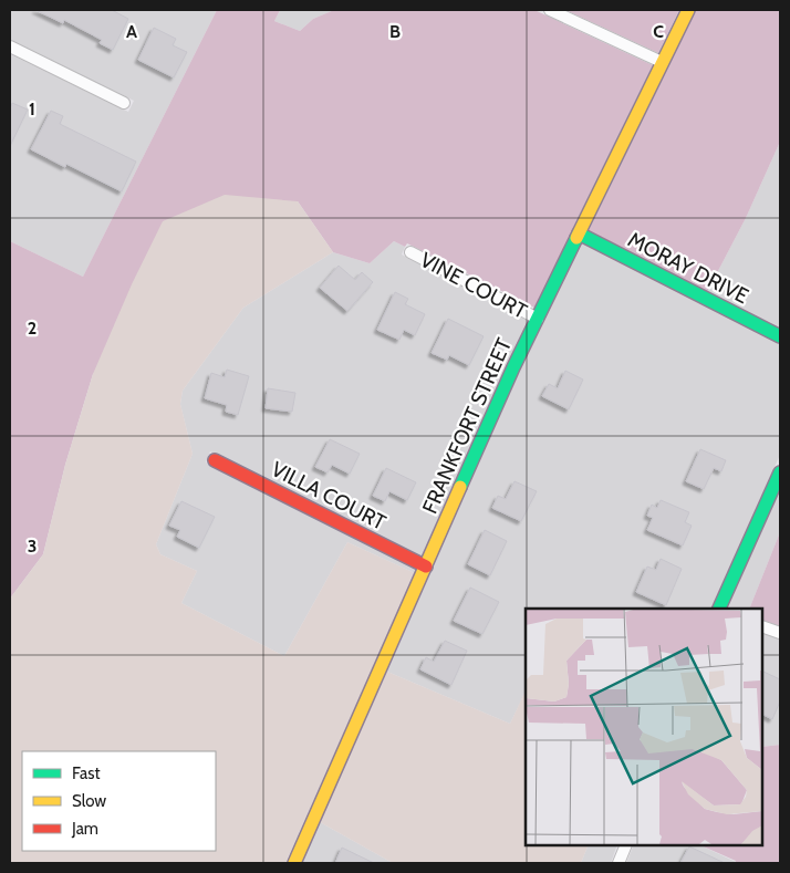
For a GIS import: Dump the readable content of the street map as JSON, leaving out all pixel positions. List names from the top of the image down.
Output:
{
  "streets": {
    "street": [
      "MORAY DRIVE",
      "VINE COURT",
      "FRANKFORT STREET",
      "VILLA COURT"
    ]
  },
  "crossings": [
    ["MORAY DRIVE", "FRANKFORT STREET"],
    ["VINE COURT", "FRANKFORT STREET"],
    ["FRANKFORT STREET", "VILLA COURT"]
  ],
  "legend": ["Fast", "Slow", "Jam"],
  "grid": {
    "columns": ["A", "B", "C"],
    "rows": ["1", "2", "3"]
  }
}
